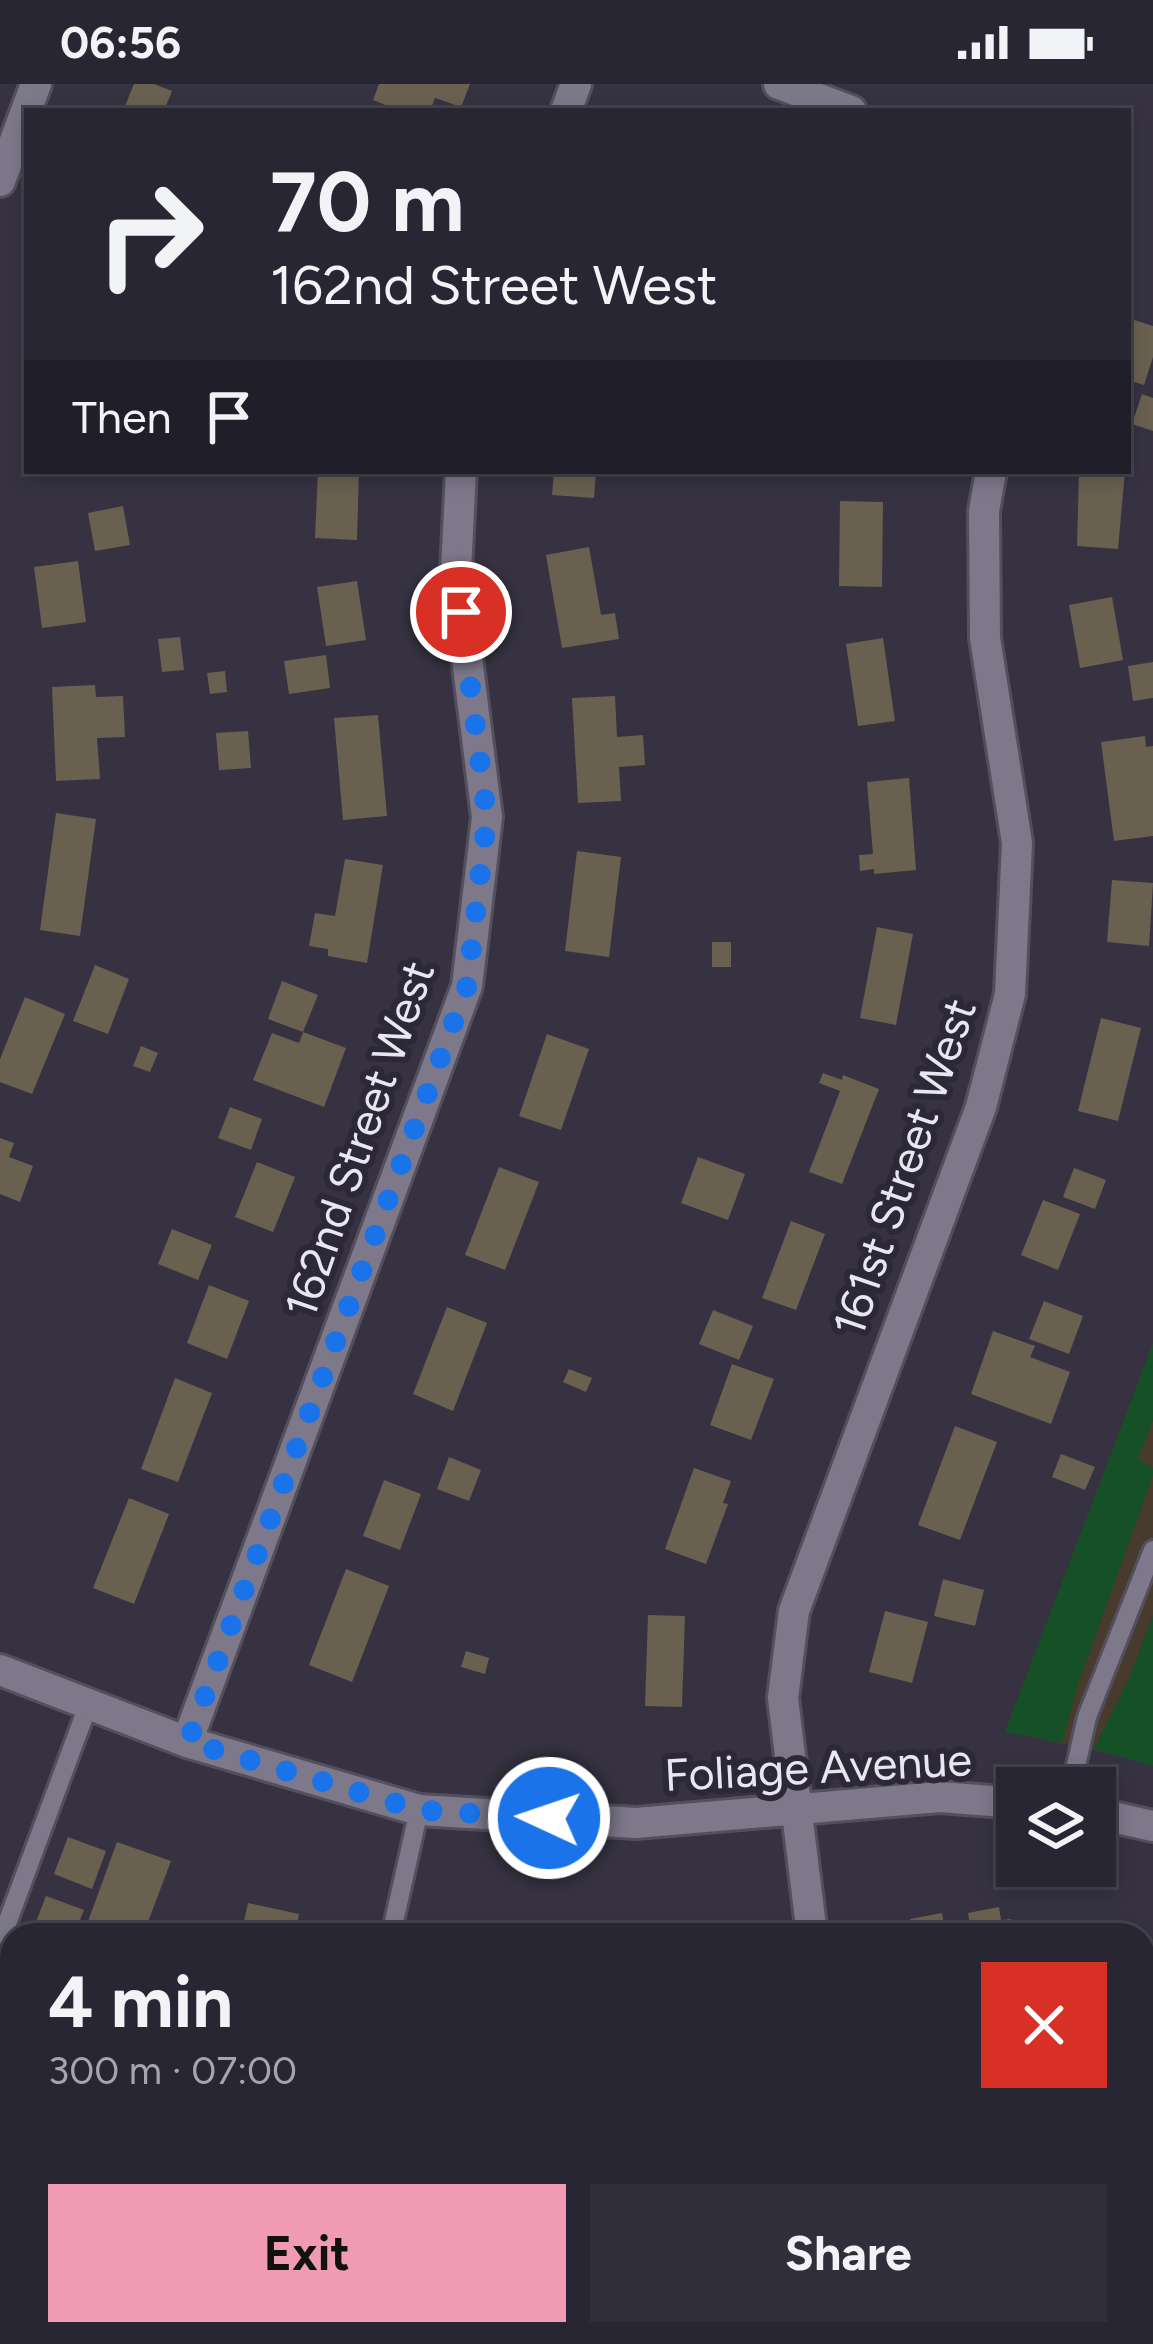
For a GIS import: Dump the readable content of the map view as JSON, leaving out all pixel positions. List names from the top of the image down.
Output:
{
  "streets": {
    "street": ["162nd Street West", "161st Street West", "Foliage Avenue"]
  },
  "crossings": [
    ["162nd Street West", "Foliage Avenue"],
    ["161st Street West", "Foliage Avenue"]
  ],
  "page": {
    "status": "06:56",
    "turn": ["70 m", "162nd Street West"],
    "then": "Then",
    "heading": ["4 min", "300 m · 07:00"],
    "buttons": ["Exit", "Share"]
  }
}
